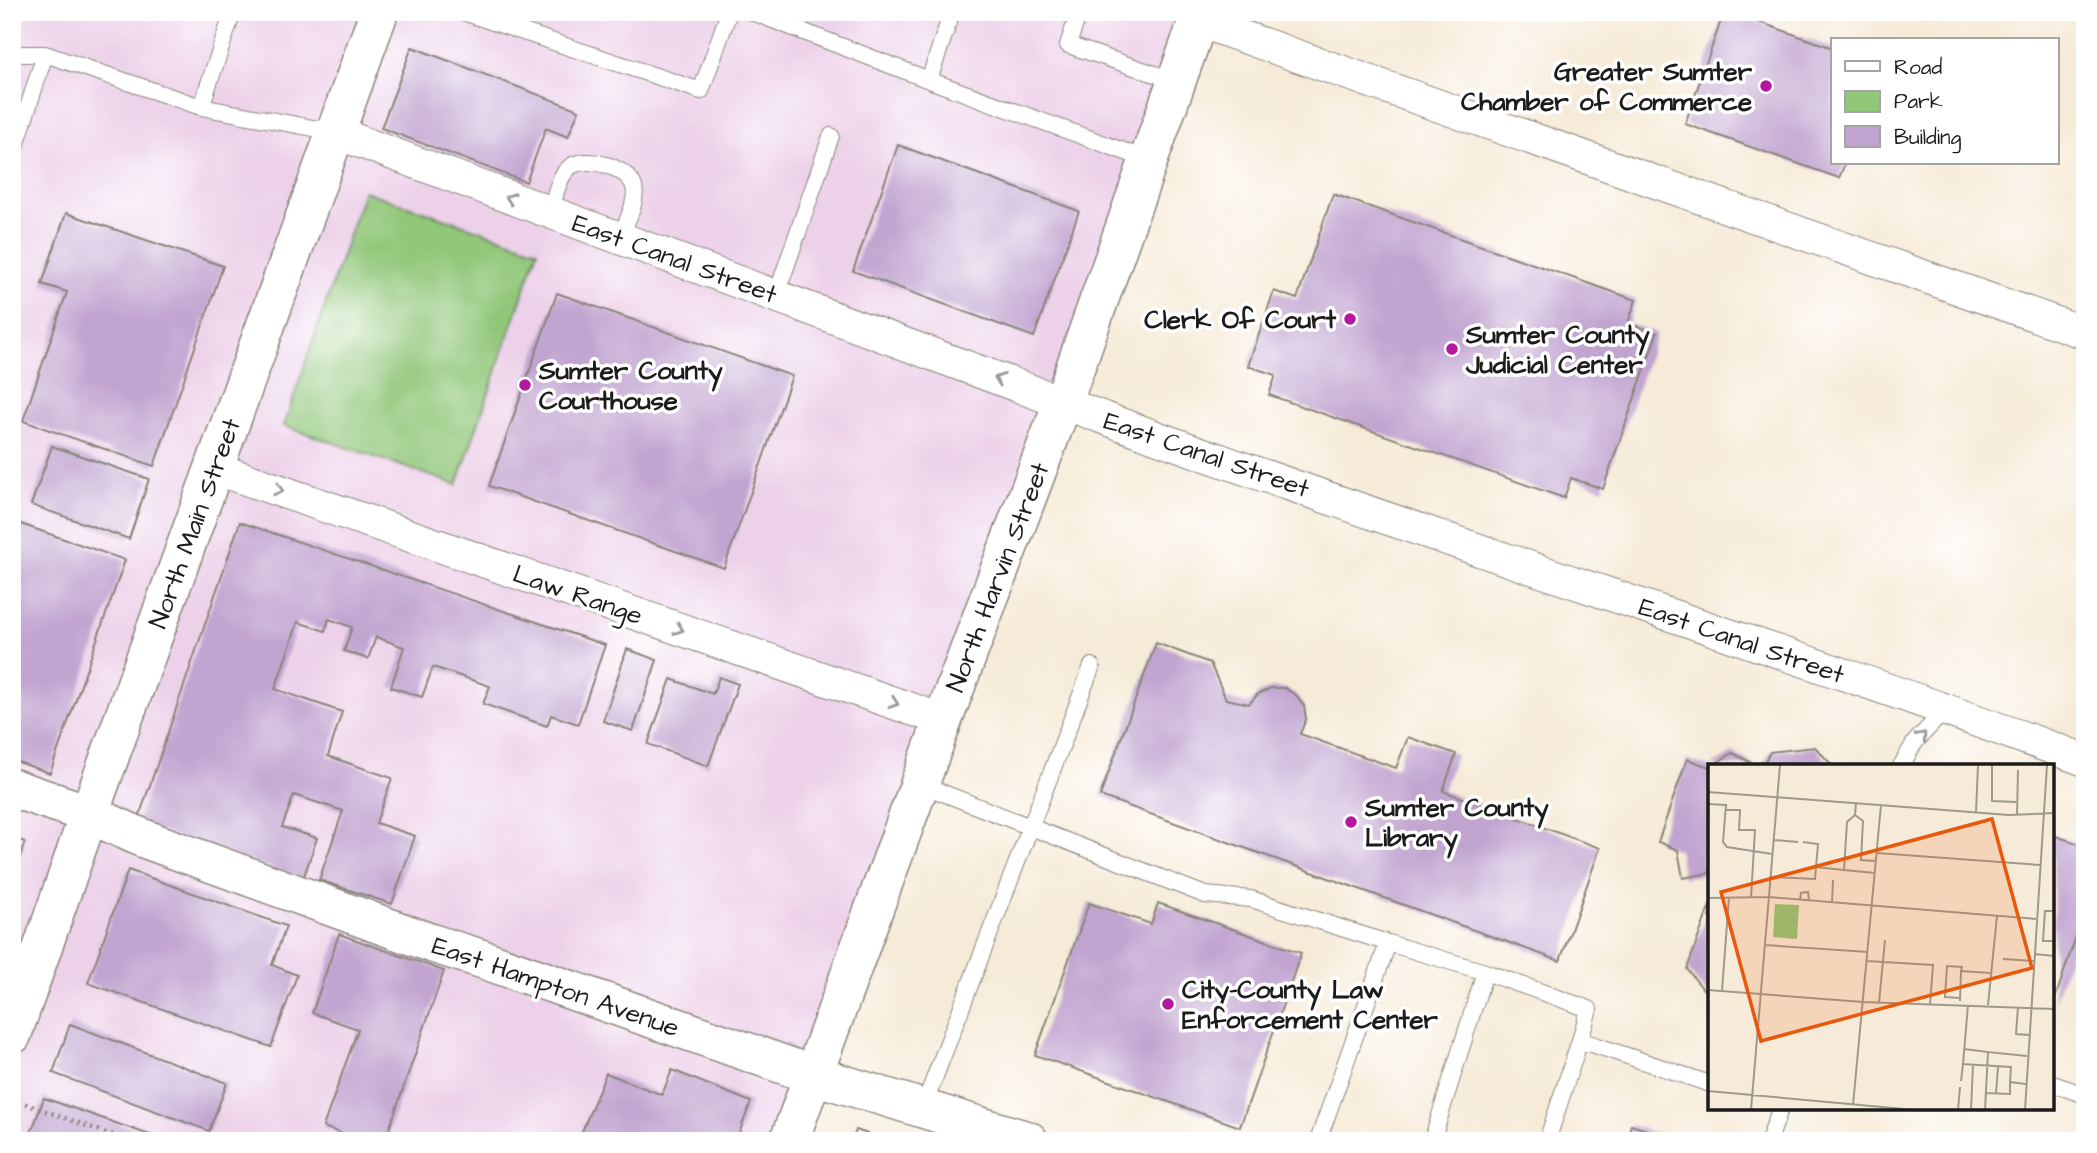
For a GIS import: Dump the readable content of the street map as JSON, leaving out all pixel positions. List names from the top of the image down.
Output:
{
  "streets": {
    "main road": ["North Main Street", "North Harvin Street", "East Hampton Avenue"],
    "street": ["East Canal Street", "Law Range"]
  },
  "crossings": [
    ["East Canal Street", "North Main Street"],
    ["East Canal Street", "North Harvin Street"],
    ["North Main Street", "Law Range"],
    ["North Main Street", "East Hampton Avenue"],
    ["North Harvin Street", "Law Range"],
    ["North Harvin Street", "East Hampton Avenue"]
  ],
  "one_way": ["Law Range"],
  "places": [
    "Greater Sumter Chamber of Commerce",
    "Clerk Of Court",
    "Sumter County Judicial Center",
    "Sumter County Courthouse",
    "Sumter County Library",
    "City-County Law Enforcement Center"
  ],
  "legend": ["Road", "Park", "Building"]
}
